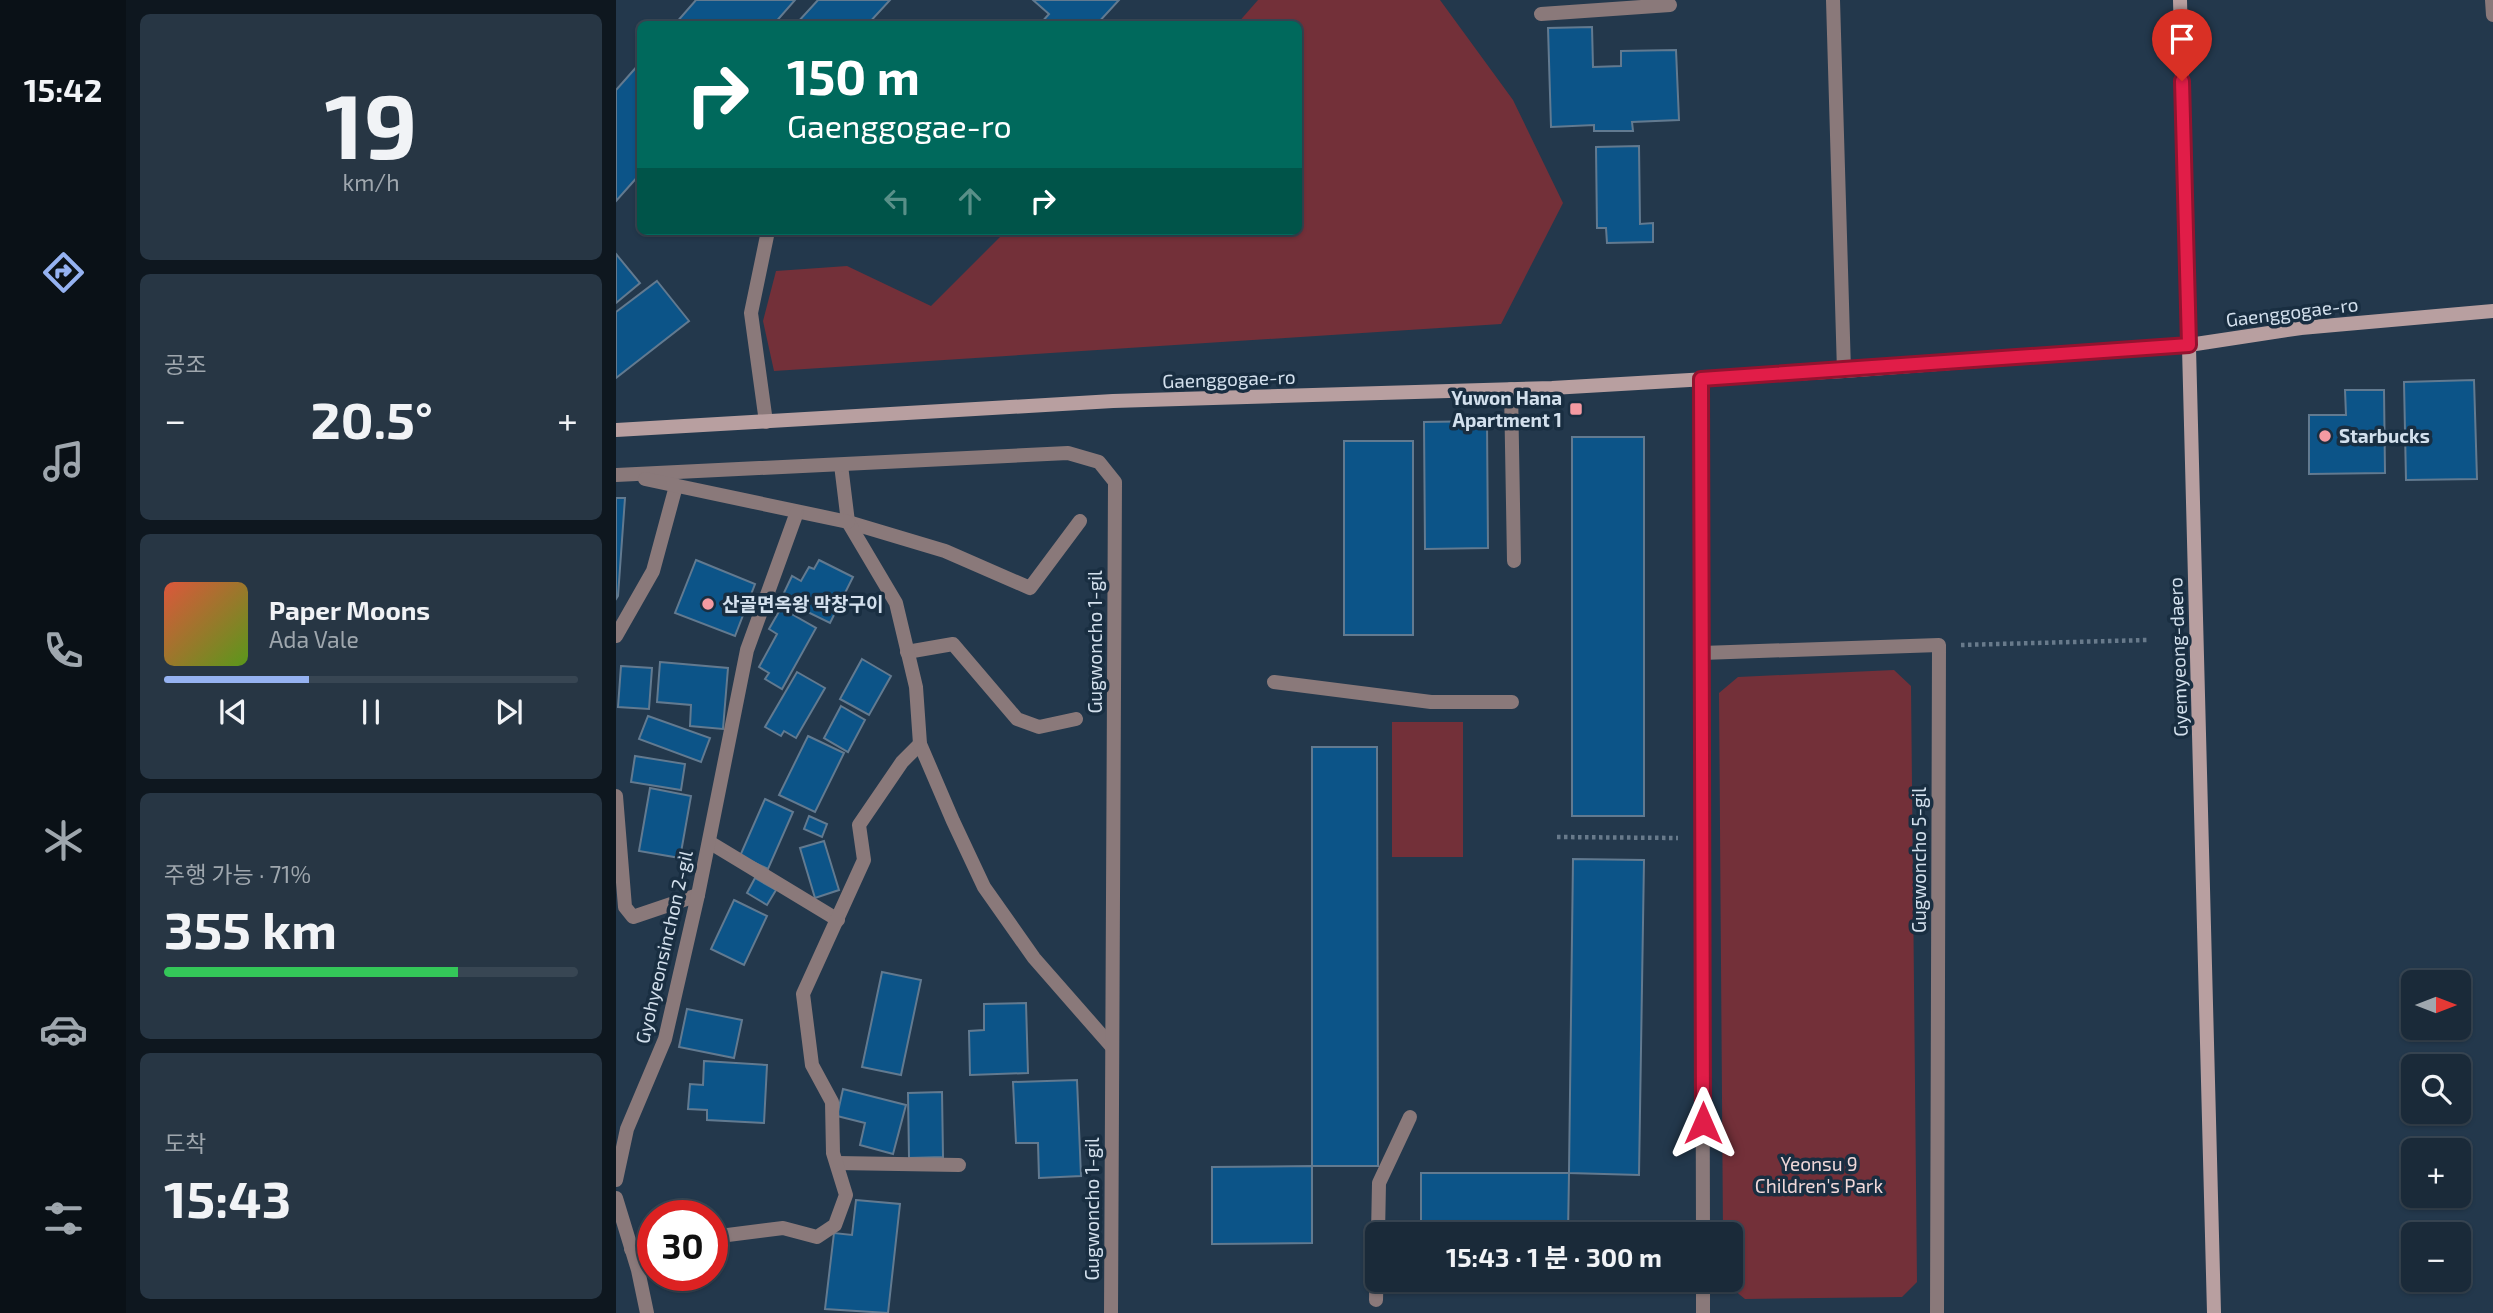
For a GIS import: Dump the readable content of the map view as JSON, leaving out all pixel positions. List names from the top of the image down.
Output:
{
  "streets": {
    "street": [
      "Gaenggogae-ro",
      "Gugwoncho 1-gil",
      "Gyemyeong-daero",
      "Gugwoncho 5-gil",
      "Gyohyeonsinchon 2-gil"
    ]
  },
  "crossings": [
    ["Gaenggogae-ro", "Gyemyeong-daero"]
  ],
  "parks": ["Yeonsu 9 Children's Park"],
  "places": {
    "transit": ["Yuwon Hana Apartment 1"],
    "other": ["Starbucks", "산골면옥왕 막창구이"]
  },
  "north": "right",
  "page": {
    "tabs": "15:42",
    "tile": [
      ["19", "km/h"],
      "공조",
      ["주행 가능 · 71%", "355 km"],
      ["도착", "15:43"]
    ],
    "turn": ["150 m", "Gaenggogae-ro"],
    "heat": ["−", "20.5°", "+"],
    "song": ["Paper Moons", "Ada Vale"],
    "map_buttons": ["+", "−"],
    "limit": "30",
    "trip": "15:43 · 1 분 · 300 m"
  }
}
